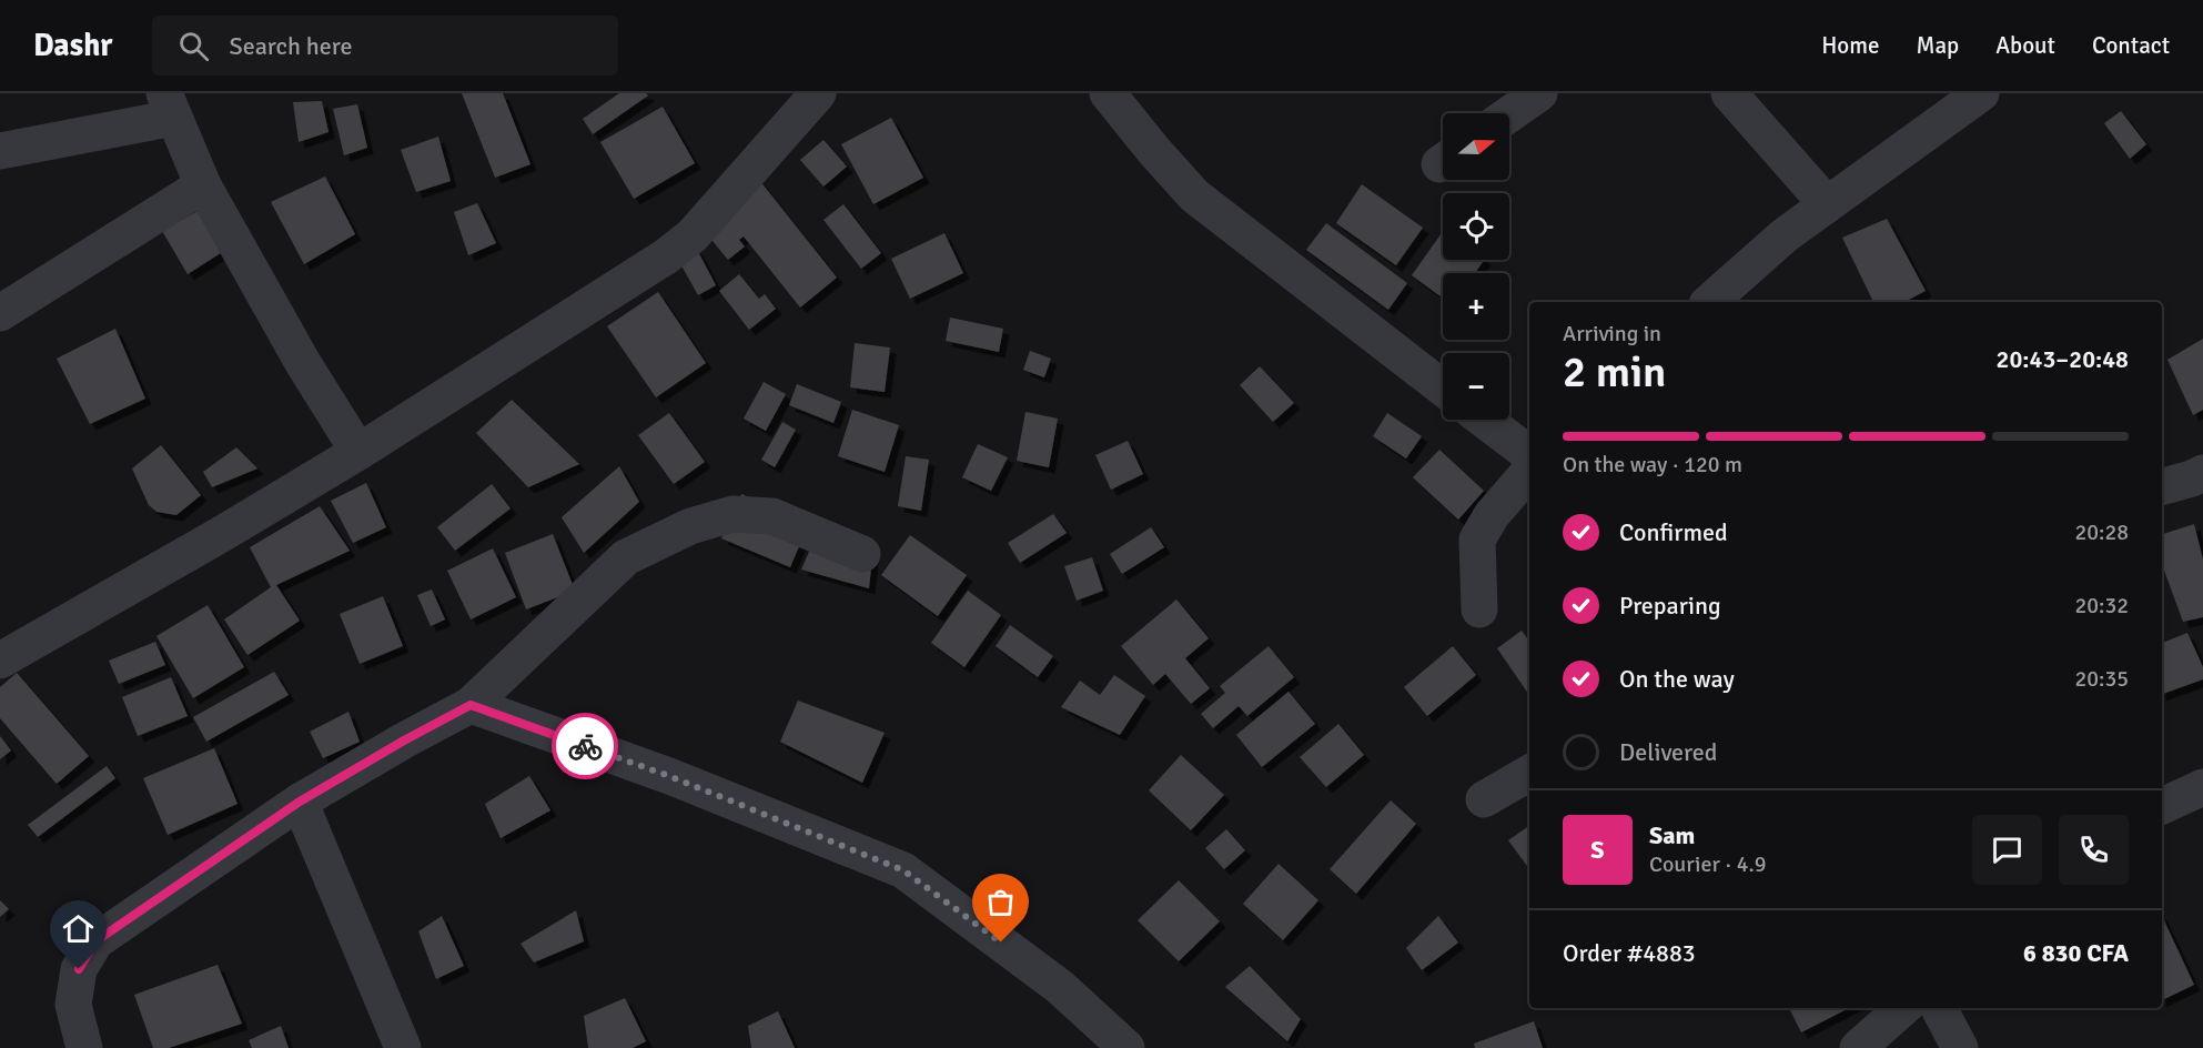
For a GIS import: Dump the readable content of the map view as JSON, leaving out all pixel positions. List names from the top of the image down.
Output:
{
  "north": "right",
  "page": {
    "header": "Dashr",
    "search": "Search here",
    "nav": [
      "Home",
      "Map",
      "About",
      "Contact"
    ],
    "map_buttons": ["+", "−"],
    "heading": ["2 min", "Arriving in", "20:43–20:48"],
    "panel": [
      "Sam",
      "Courier · 4.9",
      "Order #4883",
      "6 830 CFA"
    ],
    "bar": "On the way · 120 m",
    "list": [
      ["Confirmed", "20:28"],
      ["Preparing", "20:32"],
      ["On the way", "20:35"],
      "Delivered"
    ],
    "round": "S"
  }
}
